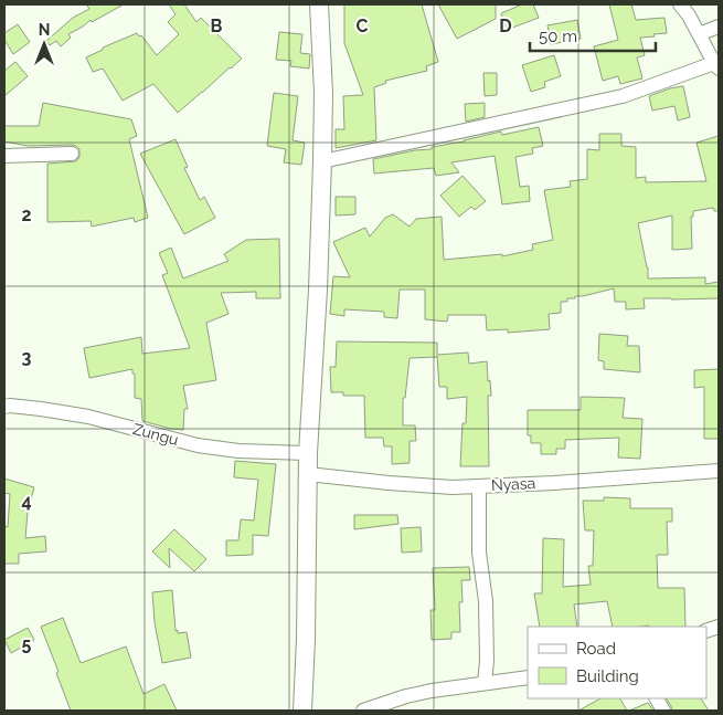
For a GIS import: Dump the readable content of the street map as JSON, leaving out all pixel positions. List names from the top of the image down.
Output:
{
  "streets": {
    "street": ["Zungu", "Nyasa"]
  },
  "legend": ["Road", "Building"],
  "scale_bar": "50 m",
  "north": "top",
  "grid": {
    "columns": ["B", "C", "D"],
    "rows": [
      "2",
      "3",
      "4",
      "5"
    ]
  }
}
